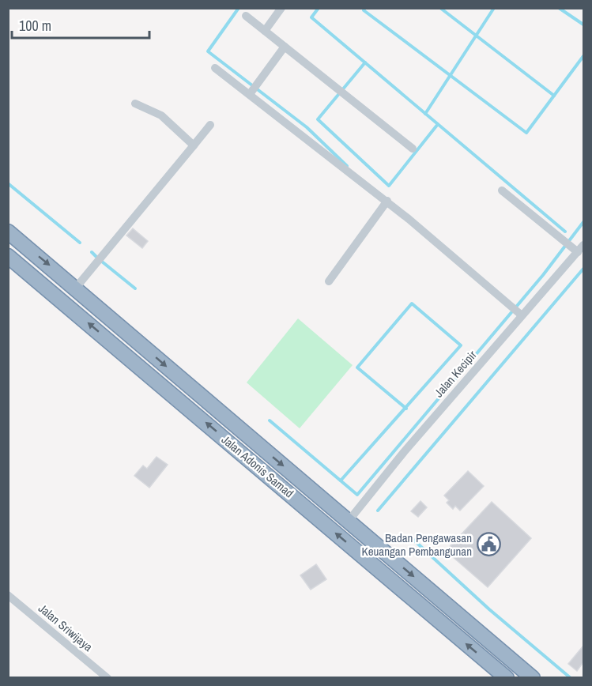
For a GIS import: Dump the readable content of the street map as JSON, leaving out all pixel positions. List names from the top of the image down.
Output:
{
  "streets": {
    "highway": ["Jalan Adonis Samad"],
    "street": ["Jalan Kecipir", "Jalan Sriwijaya"]
  },
  "places": {
    "public building": ["Badan Pengawasan Keuangan Pembangunan"]
  },
  "scale_bar": "100 m"
}
